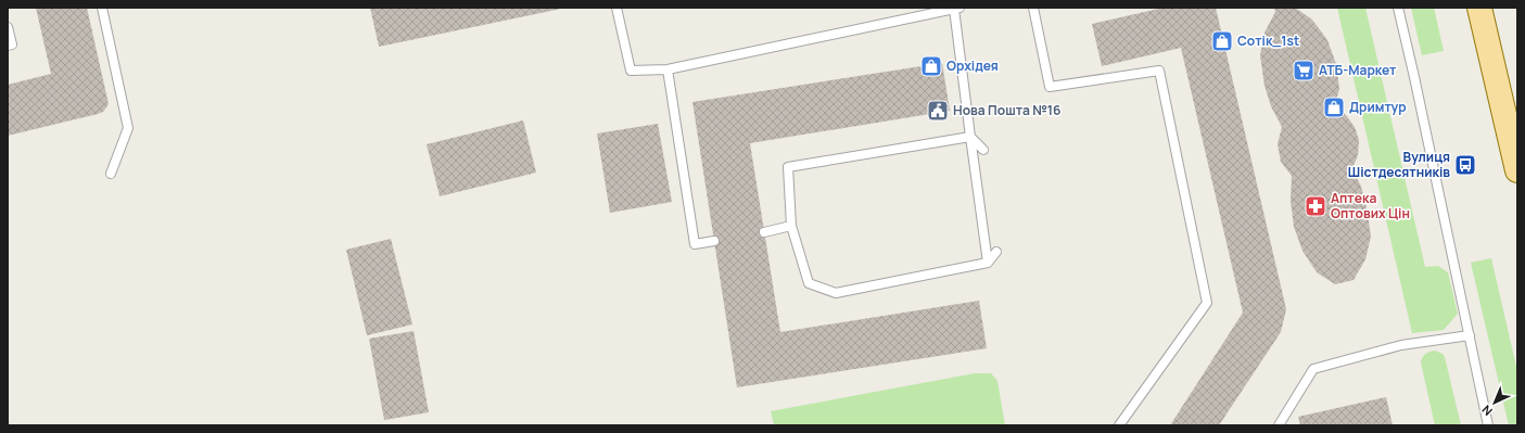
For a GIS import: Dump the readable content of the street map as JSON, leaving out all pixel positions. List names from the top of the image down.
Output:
{
  "places": {
    "shop": ["Сотік_1st", "Орхідея", "Дримтур"],
    "supermarket": ["АТБ-Маркет"],
    "public building": ["Нова Пошта №16"],
    "bus stop": ["Вулиця Шістдесятників"],
    "pharmacy": ["Аптека Оптових Цін"]
  },
  "north": "bottom left"
}
